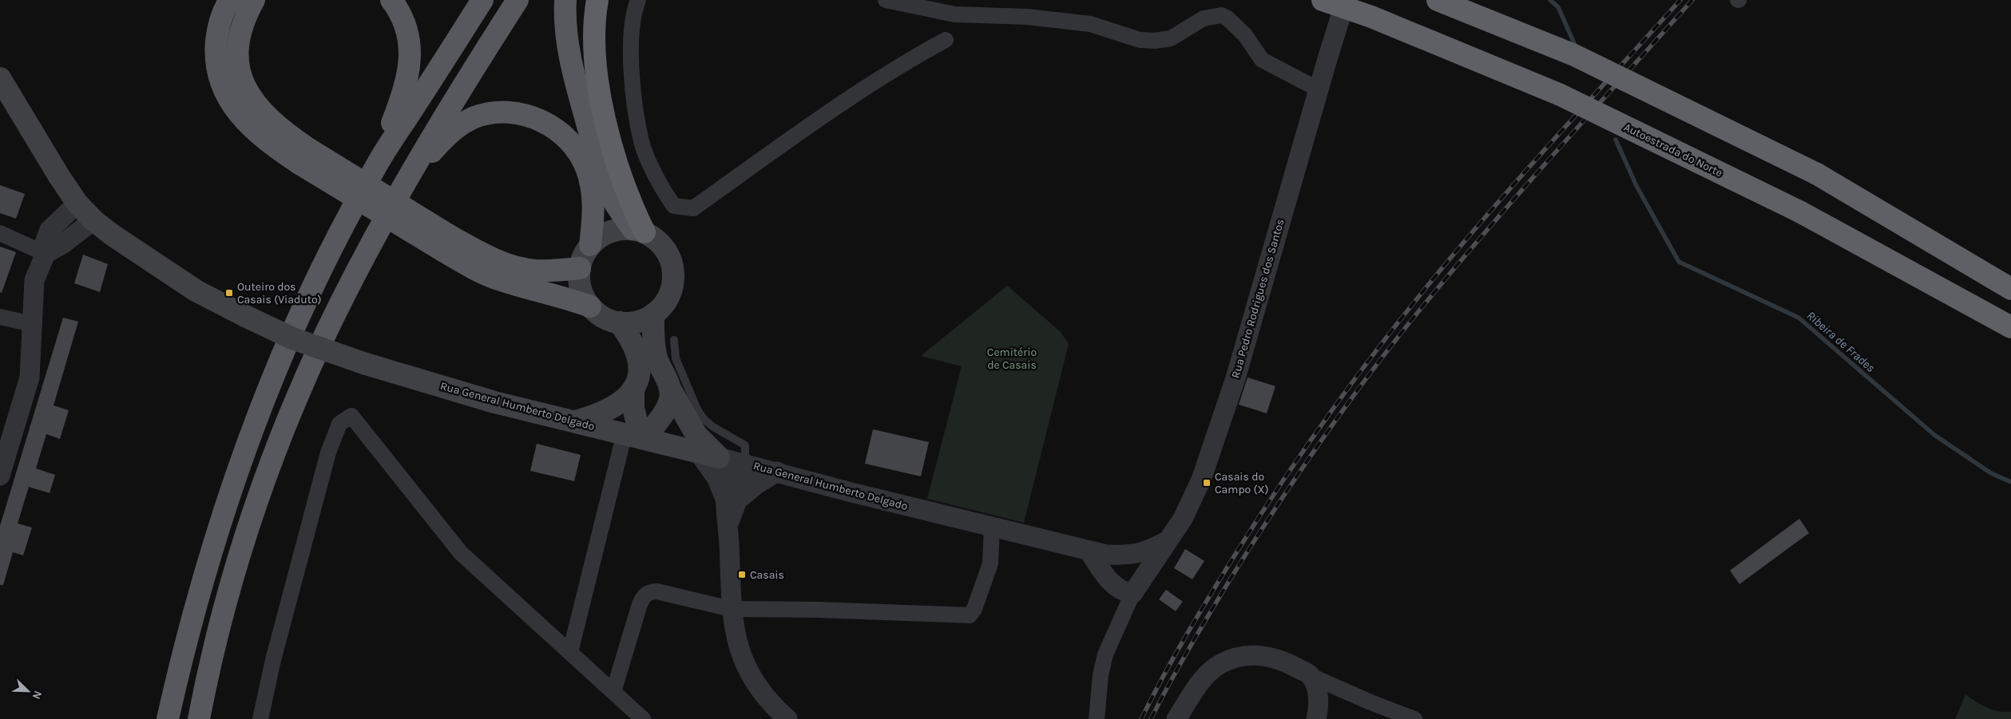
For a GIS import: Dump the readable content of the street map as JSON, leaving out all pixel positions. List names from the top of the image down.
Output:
{
  "streets": {
    "highway": ["Autoestrada do Norte"],
    "main road": ["Rua General Humberto Delgado"],
    "street": ["Rua Pedro Rodrigues dos Santos"]
  },
  "crossings": [
    ["Rua Pedro Rodrigues dos Santos", "Rua General Humberto Delgado"]
  ],
  "water": ["Ribeira de Frades"],
  "parks": ["Cemitério de Casais"],
  "places": {
    "transit": ["Outeiro dos Casais (Viaduto)", "Casais do Campo (X)", "Casais"]
  },
  "north": "bottom right"
}
